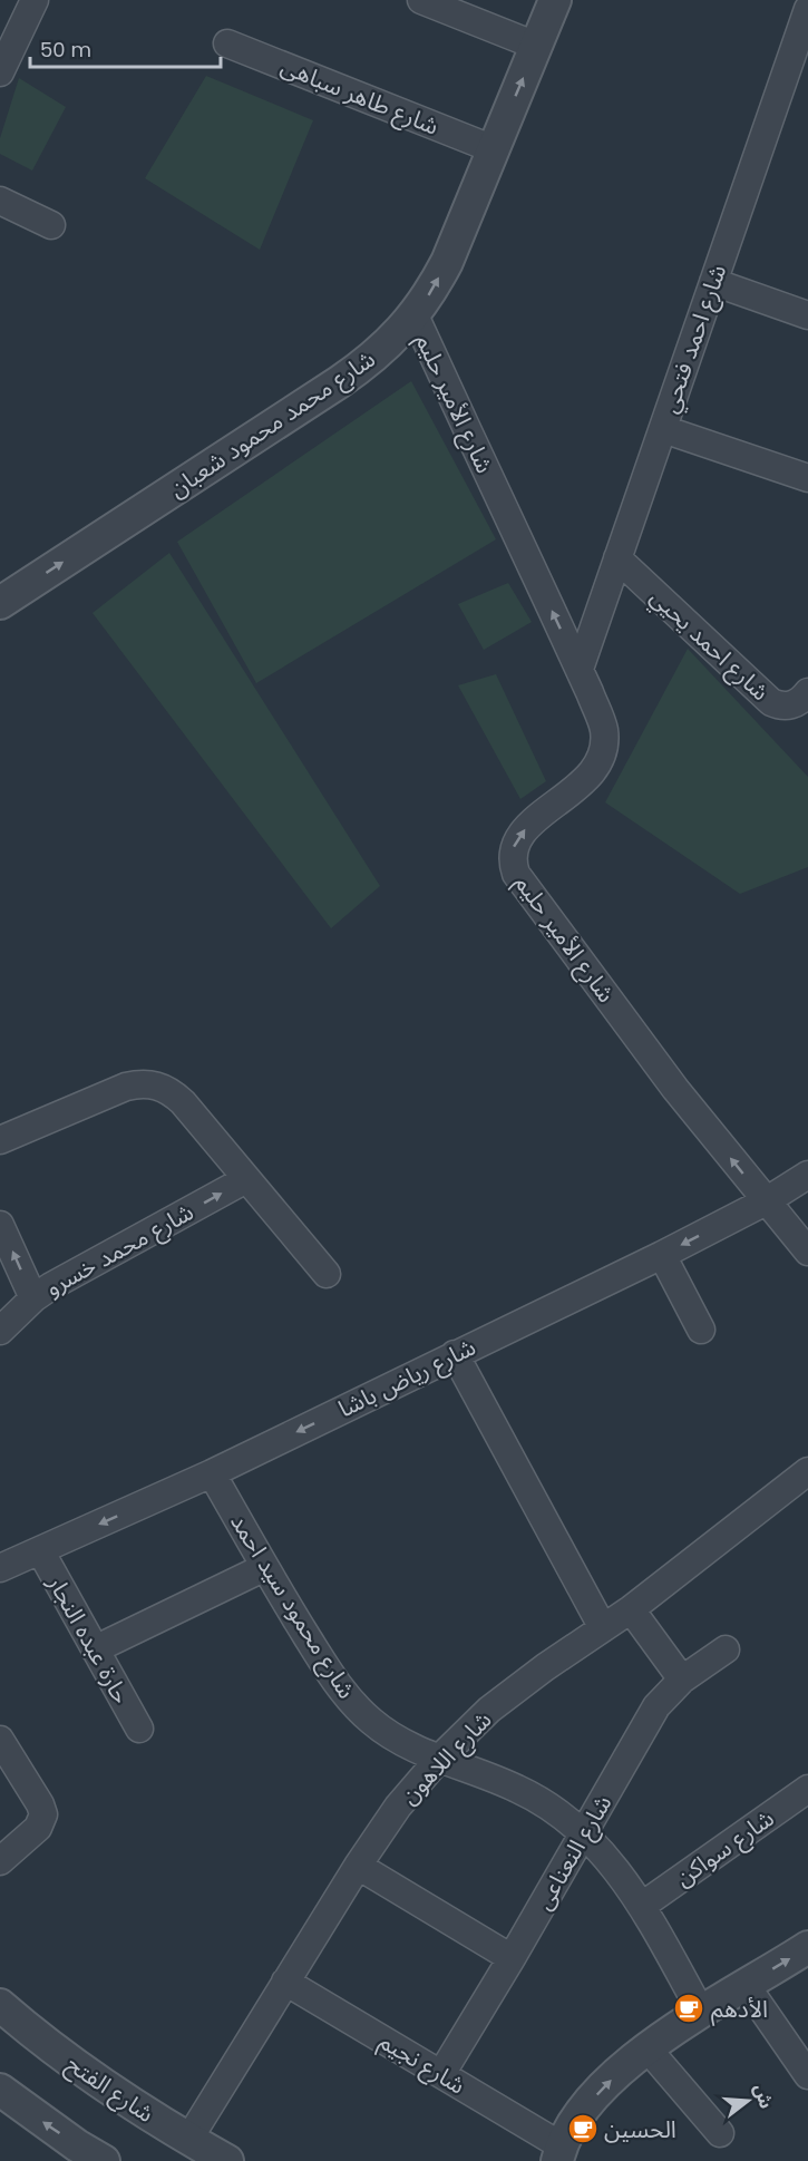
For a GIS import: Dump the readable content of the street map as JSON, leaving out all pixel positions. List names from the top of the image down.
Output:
{
  "streets": {
    "street": [
      "شارع طاهر سباهى",
      "شارع احمد فتحي",
      "شارع الأمير حليم",
      "شارع محمد محمود شعبان",
      "شارع احمد يحيي",
      "شارع محمد خسرو",
      "شارع رياض باشا",
      "شارع محمود سيد احمد",
      "حارة عبده النجار",
      "شارع اللاهون",
      "شارع سواكن",
      "شارع النعناعى",
      "شارع نجيم",
      "شارع الفتح"
    ]
  },
  "crossings": [
    ["شارع طاهر سباهى", "شارع محمد محمود شعبان"],
    ["شارع احمد فتحي", "شارع الأمير حليم"],
    ["شارع احمد فتحي", "شارع احمد يحيي"],
    ["شارع الأمير حليم", "شارع محمد محمود شعبان"],
    ["شارع الأمير حليم", "شارع رياض باشا"],
    ["شارع رياض باشا", "شارع محمود سيد احمد"],
    ["شارع رياض باشا", "حارة عبده النجار"],
    ["شارع محمود سيد احمد", "شارع اللاهون"],
    ["شارع محمود سيد احمد", "شارع سواكن"],
    ["شارع محمود سيد احمد", "شارع النعناعى"],
    ["شارع اللاهون", "شارع نجيم"],
    ["شارع اللاهون", "شارع الفتح"],
    ["شارع النعناعى", "شارع نجيم"]
  ],
  "one_way": ["شارع الأمير حليم", "شارع محمد محمود شعبان", "شارع محمد خسرو"],
  "places": {
    "cafe": ["الأدهم", "الحسين"]
  },
  "scale_bar": "50 m",
  "north": "right"
}
